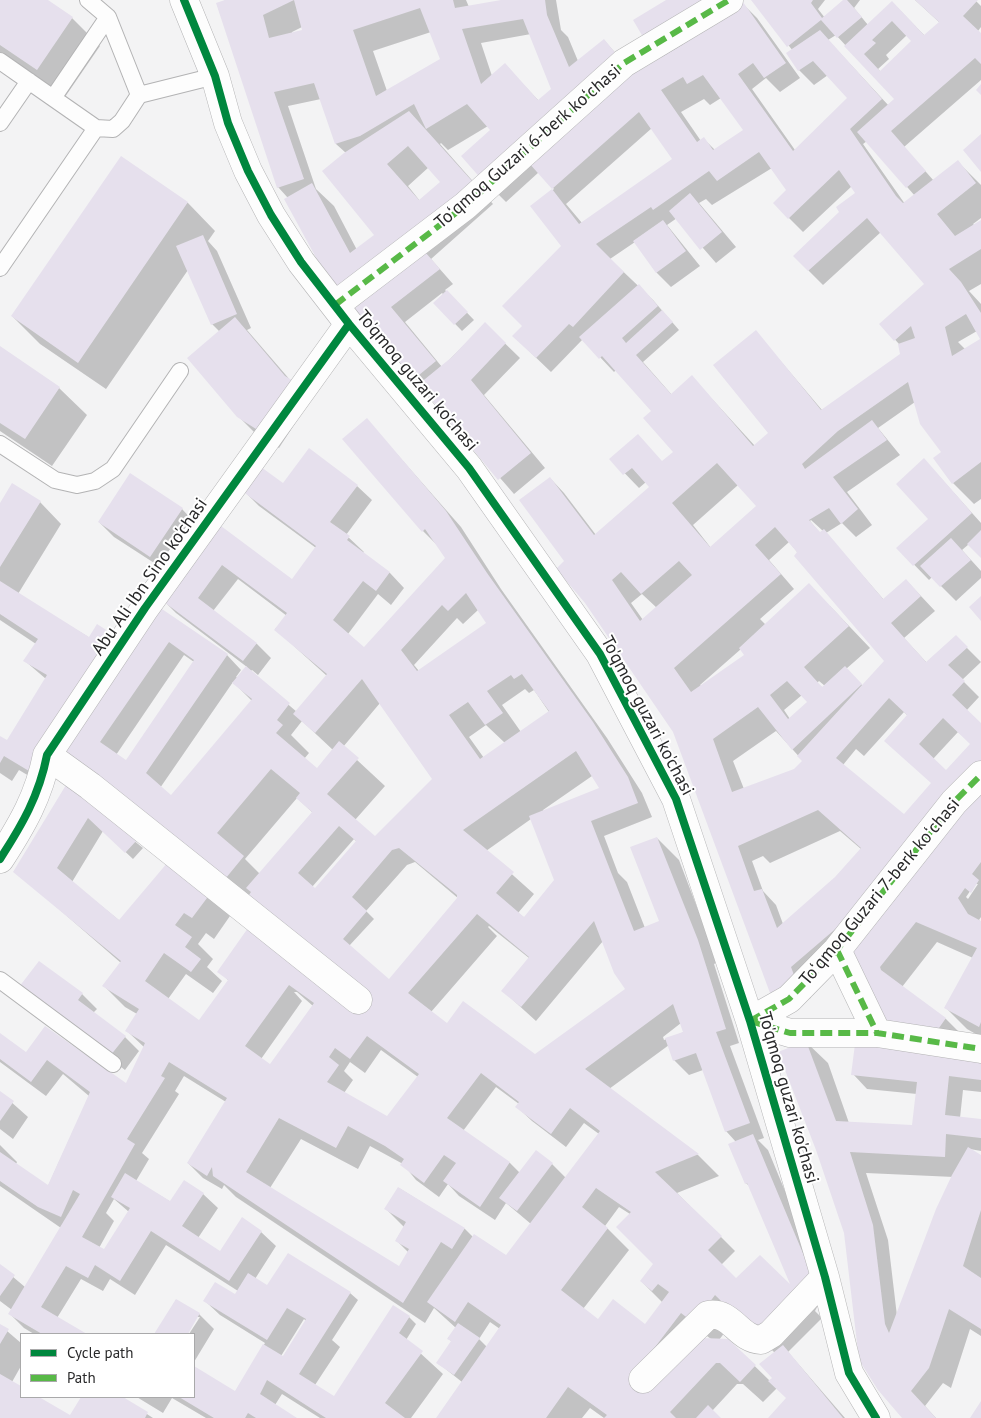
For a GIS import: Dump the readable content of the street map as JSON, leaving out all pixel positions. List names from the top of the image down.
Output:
{
  "streets": {
    "street": [
      "Toʻqmoq Guzari 6-berk koʻchasi",
      "To'qmoq guzari ko'chasi",
      "Abu Ali Ibn Sino ko'chasi",
      "Toʻqmoq Guzari 7-berk koʻchasi"
    ]
  },
  "crossings": [
    ["Toʻqmoq Guzari 6-berk koʻchasi", "To'qmoq guzari ko'chasi"],
    ["Toʻqmoq Guzari 6-berk koʻchasi", "Abu Ali Ibn Sino ko'chasi"],
    ["To'qmoq guzari ko'chasi", "Abu Ali Ibn Sino ko'chasi"],
    ["To'qmoq guzari ko'chasi", "Toʻqmoq Guzari 7-berk koʻchasi"]
  ],
  "legend": ["Cycle path", "Path"]
}
